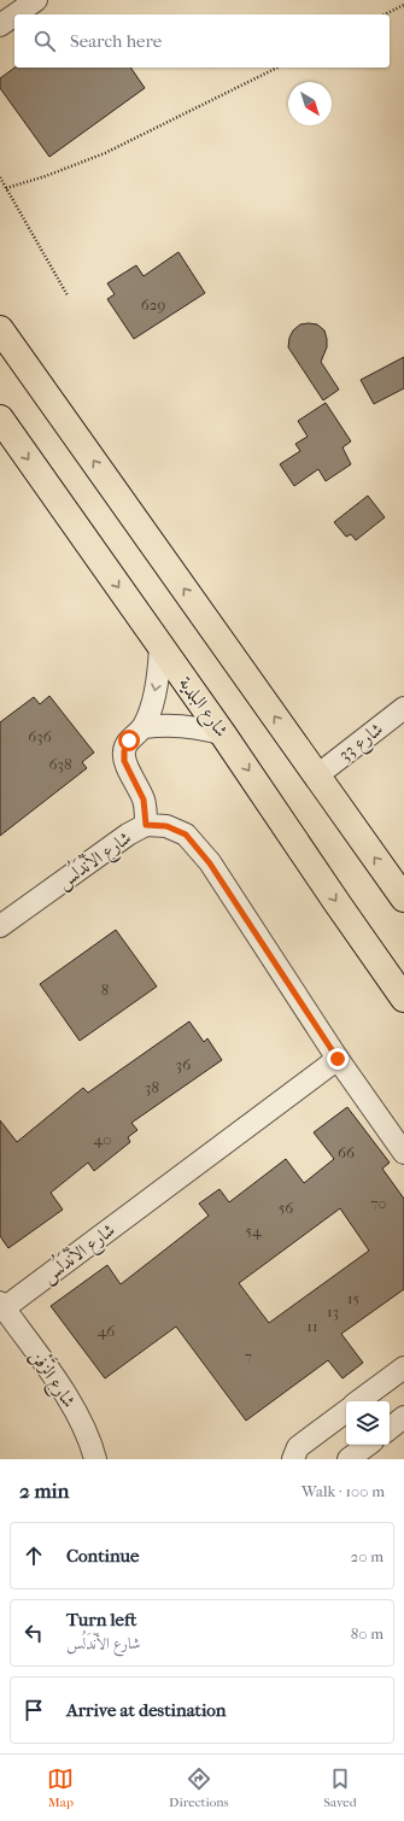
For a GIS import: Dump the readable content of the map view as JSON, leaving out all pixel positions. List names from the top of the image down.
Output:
{
  "streets": {
    "main road": ["شارع البلدية"],
    "street": ["شارع 33", "شارع الأنْدَلُس", "شارع الزَّفْن"]
  },
  "crossings": [
    ["شارع الأنْدَلُس", "شارع الزَّفْن"]
  ],
  "house_numbers": [
    "629",
    "636",
    "638",
    "8",
    "36",
    "38",
    "40",
    "66",
    "70",
    "56",
    "54",
    "15",
    "13",
    "11",
    "46",
    "7"
  ],
  "north": "bottom right",
  "page": {
    "search": "Search here",
    "heading": ["2 min", "Walk · 100 m"],
    "list": [
      ["Continue", "20 m"],
      ["Turn left", "شارع الأنْدَلُس", "80 m"],
      "Arrive at destination"
    ],
    "nav": ["Map", "Directions", "Saved"]
  }
}
